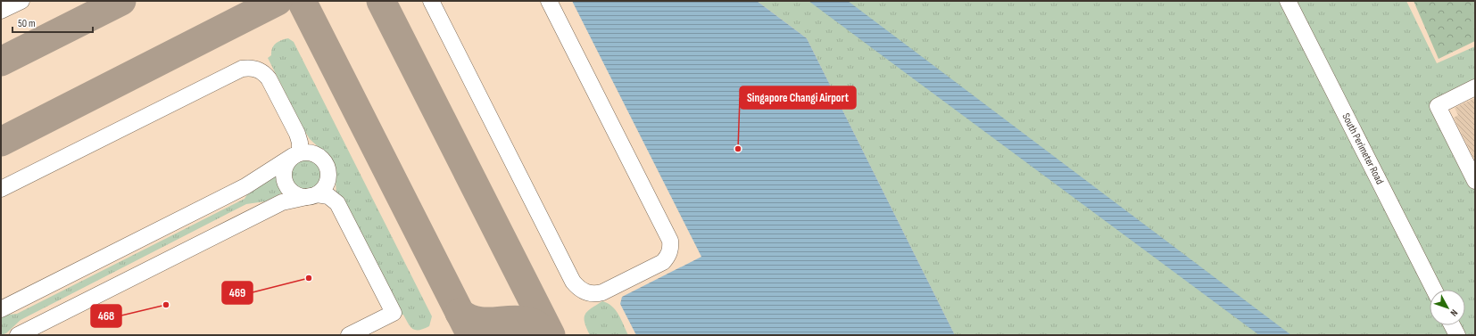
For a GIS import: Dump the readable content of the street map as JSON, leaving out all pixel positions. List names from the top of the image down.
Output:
{
  "streets": {
    "lane": ["South Perimeter Road"]
  },
  "places": ["Singapore Changi Airport", "469", "468"],
  "scale_bar": "50 m",
  "north": "bottom right"
}
